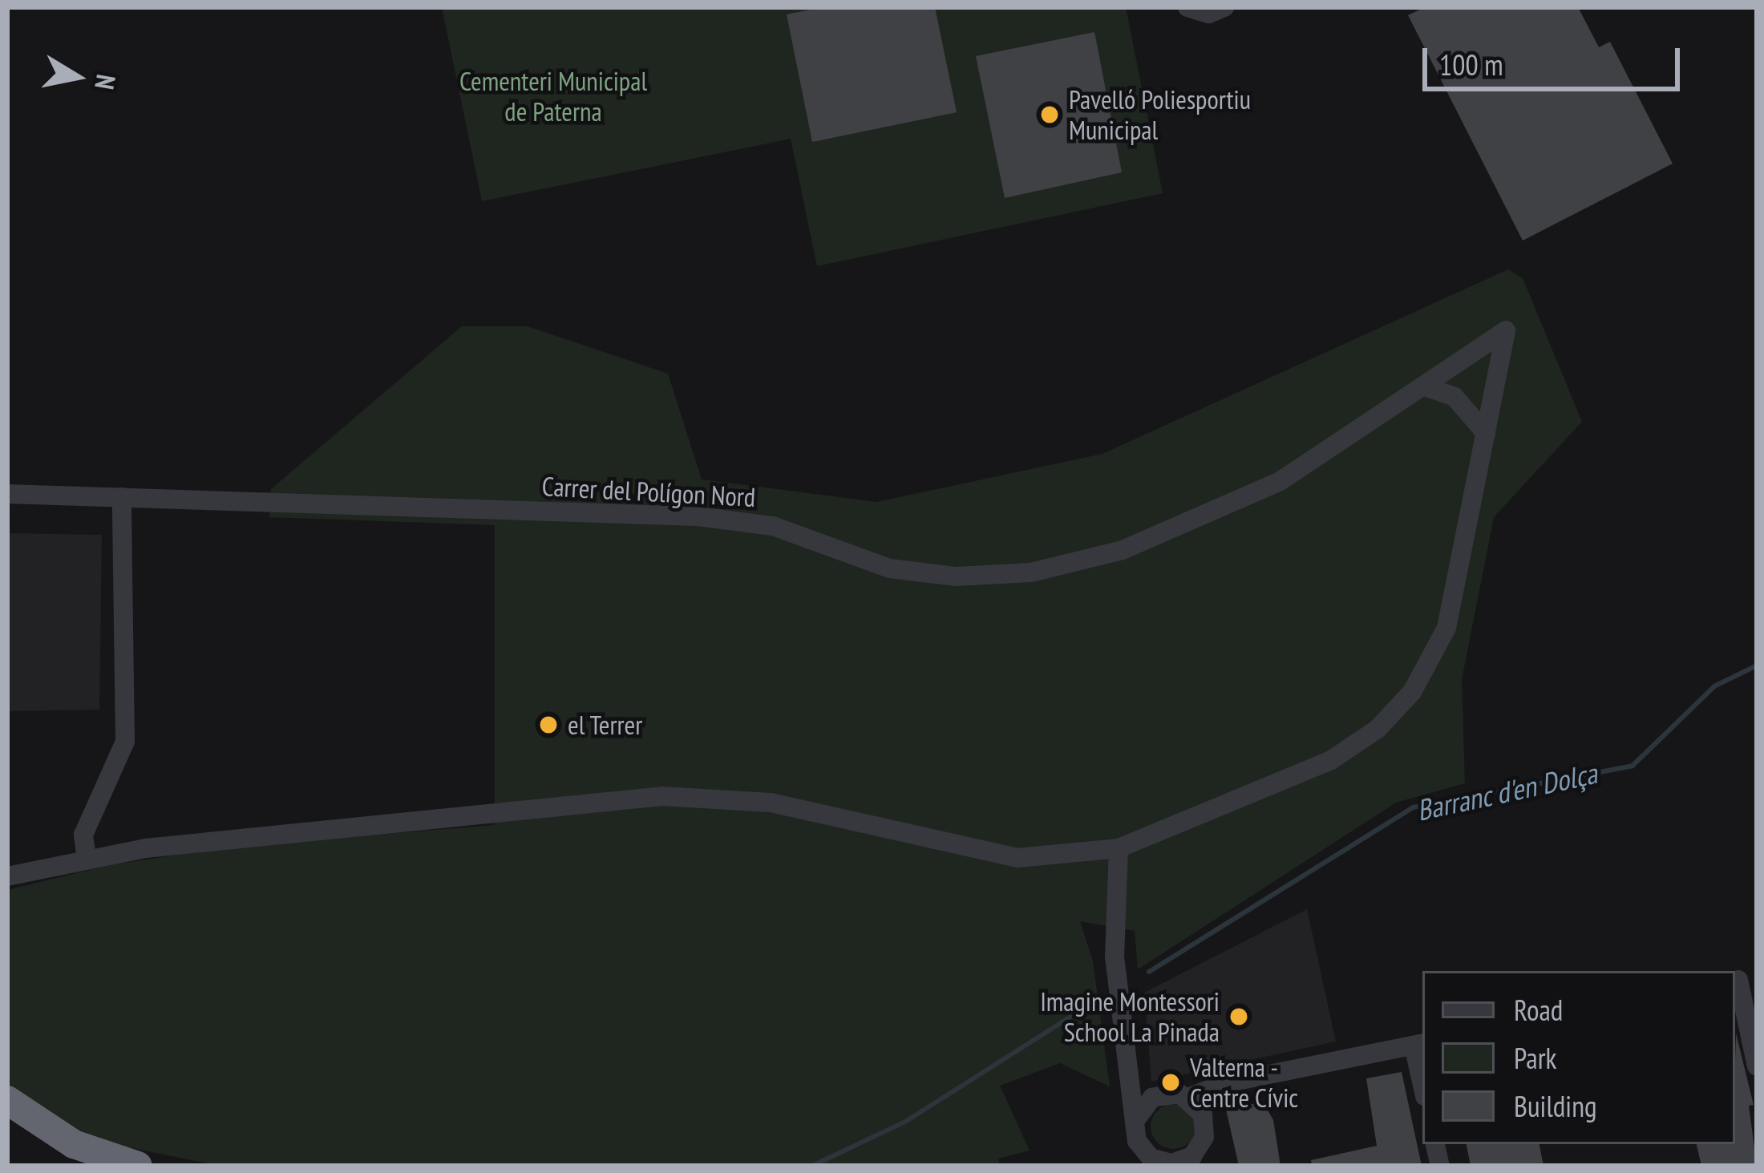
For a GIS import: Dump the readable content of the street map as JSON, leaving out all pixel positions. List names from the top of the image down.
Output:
{
  "streets": {
    "street": ["Carrer del Polígon Nord"]
  },
  "water": ["Barranc d'en Dolça"],
  "parks": ["Cementeri Municipal de Paterna"],
  "places": [
    "Pavelló Poliesportiu Municipal",
    "el Terrer",
    "Imagine Montessori School La Pinada",
    "Valterna - Centre Cívic"
  ],
  "legend": ["Road", "Park", "Building"],
  "scale_bar": "100 m",
  "north": "right"
}
